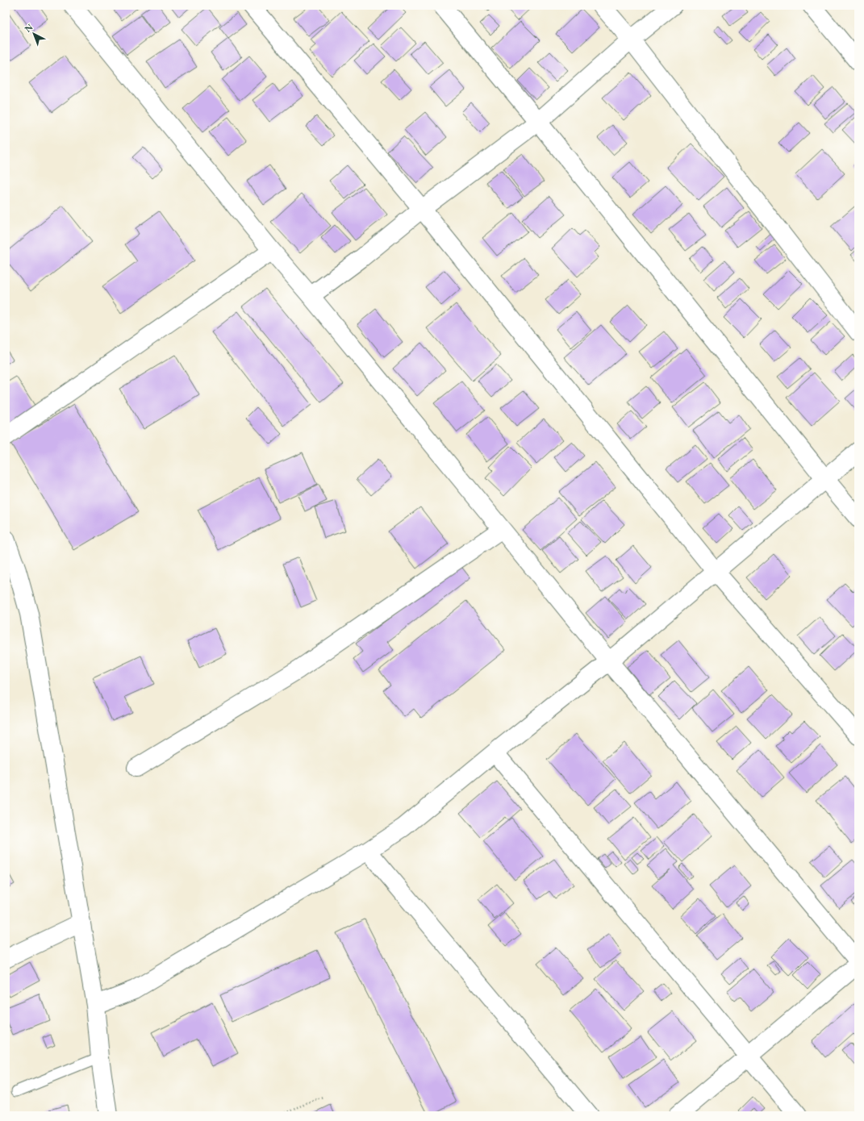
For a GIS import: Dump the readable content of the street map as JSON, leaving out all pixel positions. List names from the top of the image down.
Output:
{
  "north": "top left"
}
